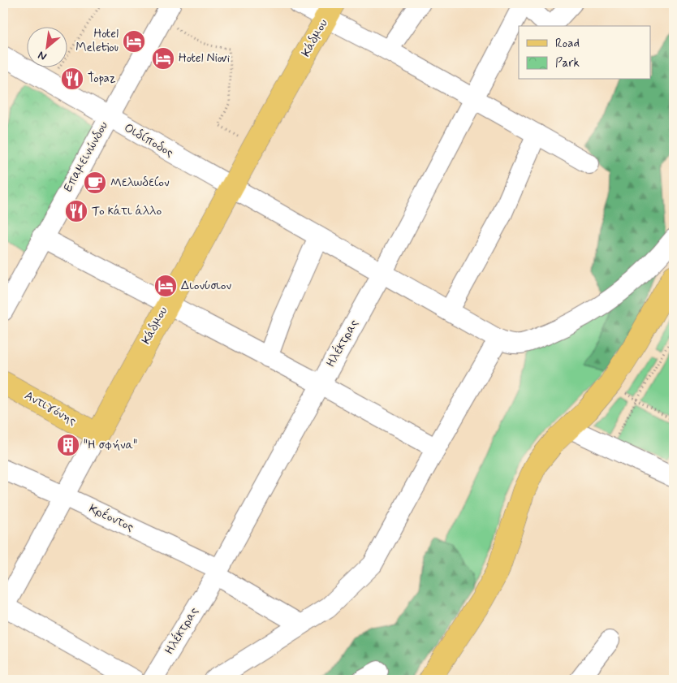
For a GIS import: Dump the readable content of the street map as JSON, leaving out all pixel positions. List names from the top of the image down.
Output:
{
  "streets": {
    "main road": ["Κάδμου", "Αντιγόνης"],
    "street": [
      "Οιδίποδος",
      "Επαμεινώνδου",
      "Ηλέκτρας",
      "Κρέοντος"
    ]
  },
  "crossings": [
    ["Κάδμου", "Οιδίποδος"],
    ["Κάδμου", "Αντιγόνης"],
    ["Κάδμου", "Κρέοντος"],
    ["Οιδίποδος", "Επαμεινώνδου"],
    ["Οιδίποδος", "Ηλέκτρας"],
    ["Ηλέκτρας", "Κρέοντος"]
  ],
  "places": {
    "hotel": ["Hotel Meletiou", "Hotel Niovi", "Διονύσιον"],
    "restaurant": ["Topaz", "Το κάτι άλλο"],
    "cafe": ["Μελωδείον"],
    "building": ["\"Η σφήνα\""]
  },
  "legend": ["Road", "Park"],
  "north": "bottom left"
}
